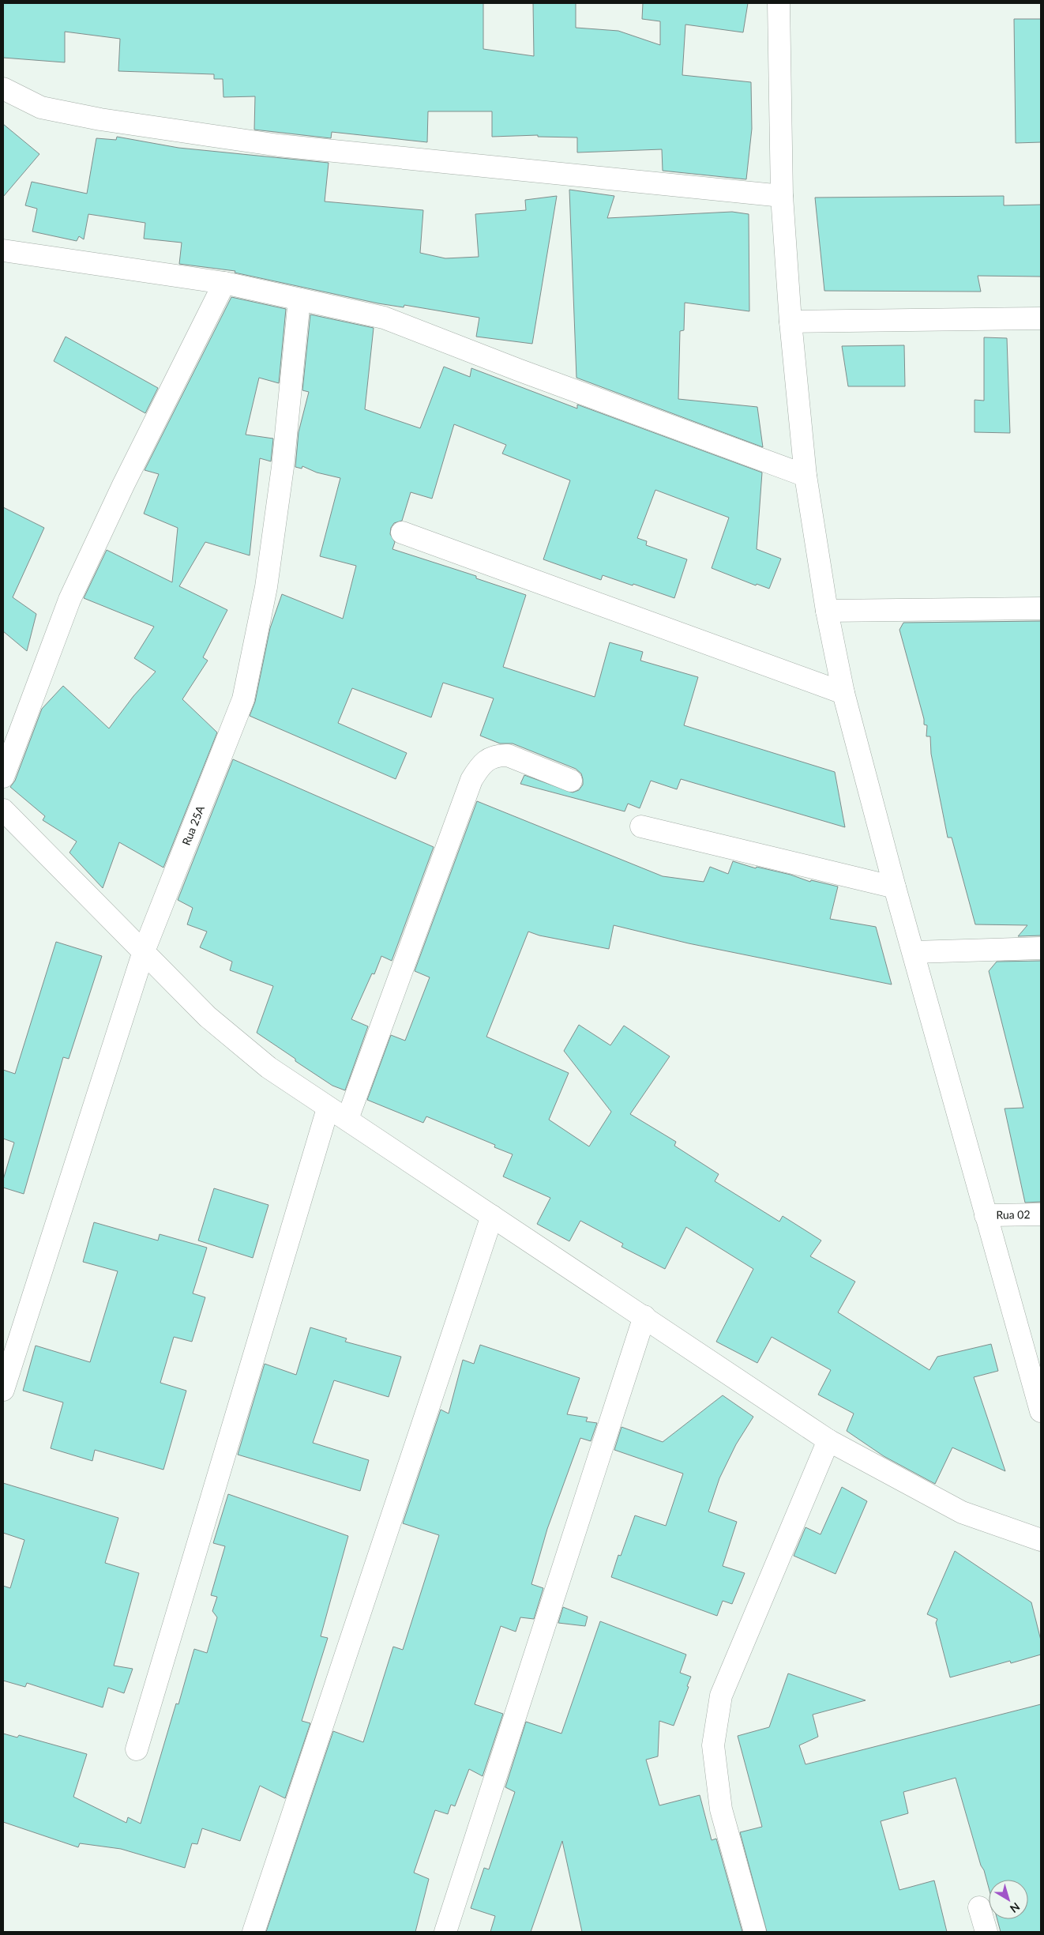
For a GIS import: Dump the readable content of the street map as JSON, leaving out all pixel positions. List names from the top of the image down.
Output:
{
  "streets": {
    "street": ["Rua 25A", "Rua 02"]
  },
  "north": "bottom right"
}
